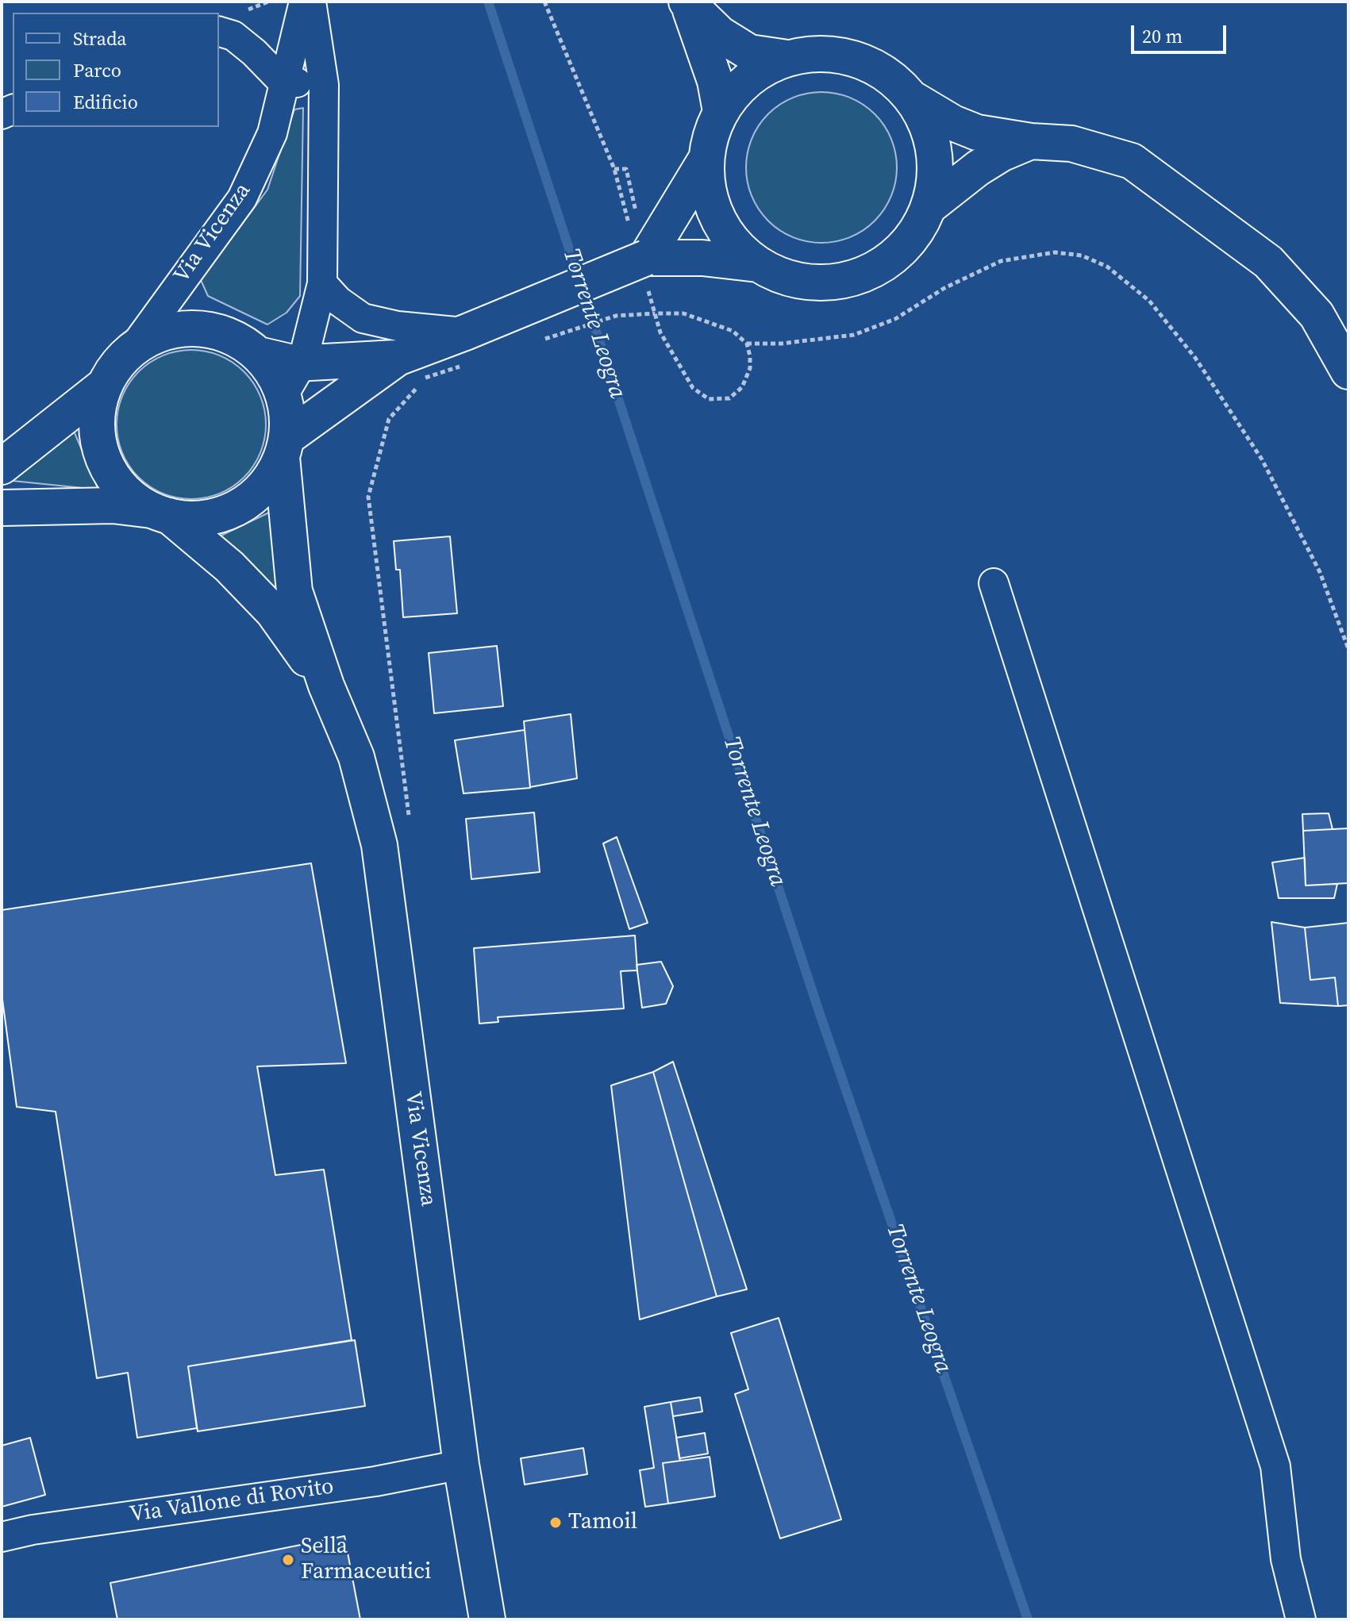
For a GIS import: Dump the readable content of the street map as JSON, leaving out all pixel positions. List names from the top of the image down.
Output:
{
  "streets": {
    "main road": ["Via Vicenza"],
    "street": ["Via Vallone di Rovito"]
  },
  "crossings": [
    ["Via Vicenza", "Via Vallone di Rovito"]
  ],
  "water": ["Torrente Leogra"],
  "places": ["Tamoil", "Sella Farmaceutici"],
  "legend": ["Strada", "Parco", "Edificio"],
  "scale_bar": "20 m"
}
